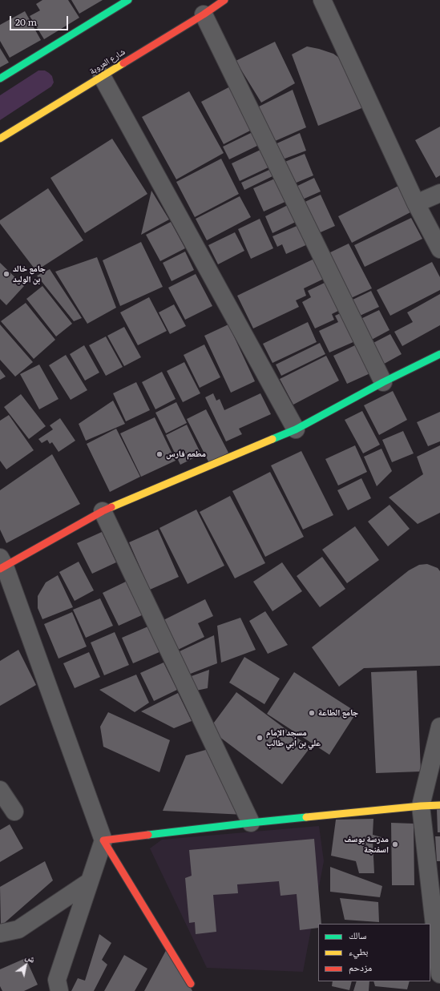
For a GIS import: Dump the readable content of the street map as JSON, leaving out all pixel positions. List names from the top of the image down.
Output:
{
  "streets": {
    "street": ["شارع العروبة"]
  },
  "places": [
    "جامع خالد بن الوليد",
    "مطعم فارس",
    "جامع الطاعة",
    "مسجد الإمام علي بن أبي طالب",
    "مدرسة يوسف اسفنجة"
  ],
  "legend": ["سالك", "بطيء", "مزدحم"],
  "scale_bar": "20 m",
  "north": "top right"
}
